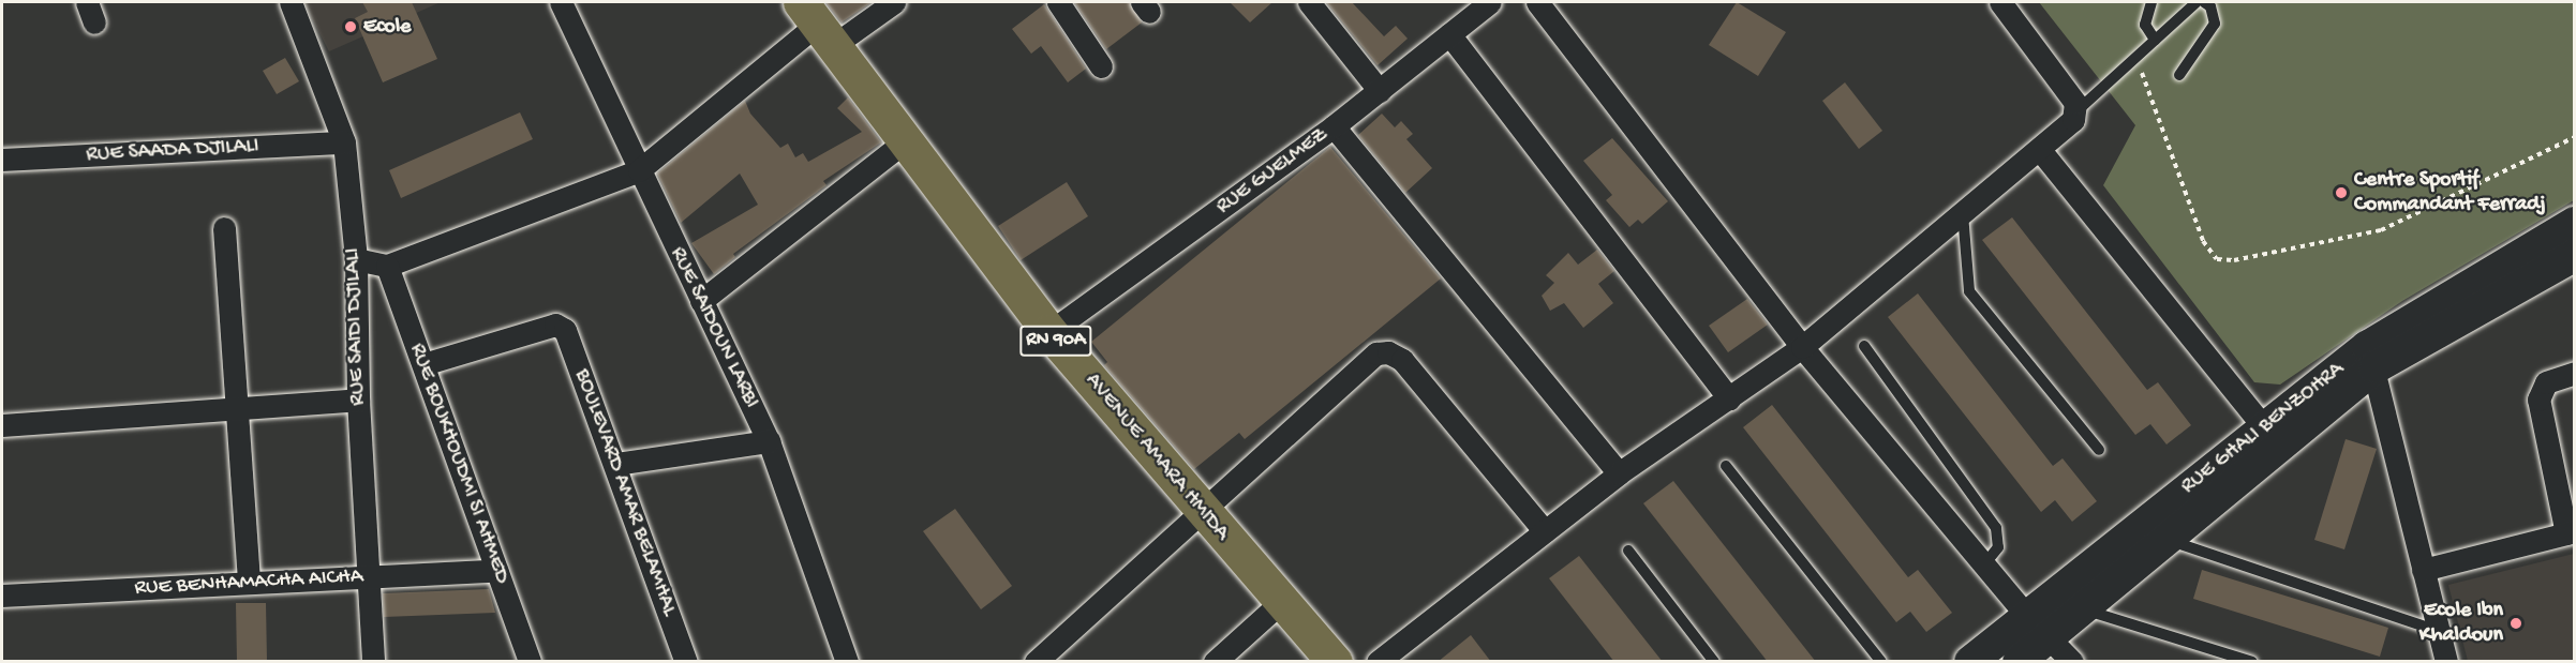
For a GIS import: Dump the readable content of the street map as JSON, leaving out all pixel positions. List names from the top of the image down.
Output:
{
  "streets": {
    "main road": ["RN 90A", "RUE GHALI BENZOHRA", "AVENUE AMARA HMIDA"],
    "street": [
      "RUE SAADA DJILALI",
      "RUE GUELMEZ",
      "RUE SAIDI DJILALI",
      "RUE SAIDOUN LARBI",
      "RUE BOUKHOUDMI SI AHMED",
      "BOULEVARD AMAR BELAMHAL",
      "RUE BENHAMACHA AICHA"
    ]
  },
  "crossings": [
    ["RUE SAADA DJILALI", "RUE SAIDI DJILALI"],
    ["RUE GUELMEZ", "AVENUE AMARA HMIDA"],
    ["RUE SAIDI DJILALI", "RUE BENHAMACHA AICHA"],
    ["RUE BOUKHOUDMI SI AHMED", "BOULEVARD AMAR BELAMHAL"],
    ["RUE BOUKHOUDMI SI AHMED", "RUE BENHAMACHA AICHA"]
  ],
  "places": ["Ecole", "Centre Sportif Commandant Ferradj", "Ecole Ibn Khaldoun"]
}
